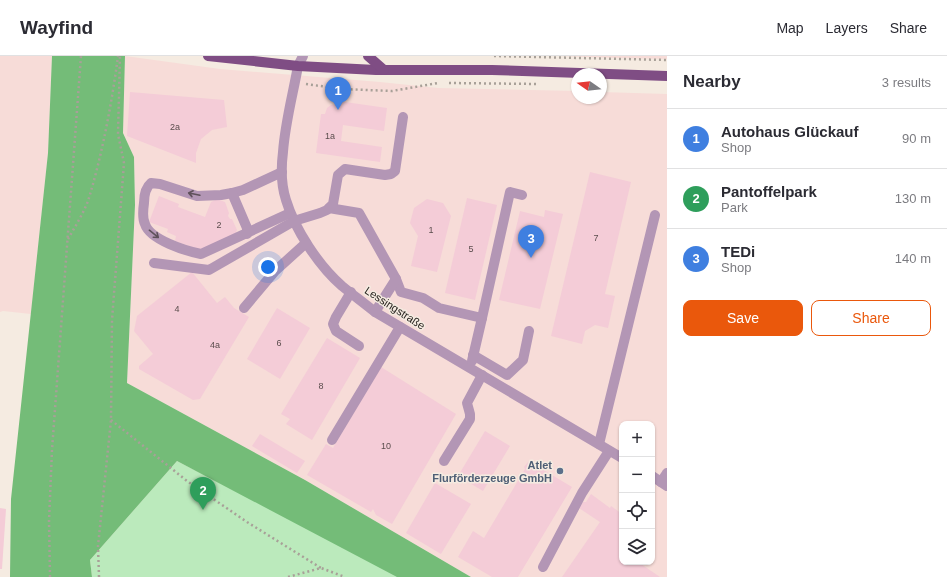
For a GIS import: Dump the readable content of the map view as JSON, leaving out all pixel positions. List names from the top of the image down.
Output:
{
  "streets": {
    "street": ["Lessingstraße"]
  },
  "places": ["Atlet Flurförderzeuge GmbH"],
  "house_numbers": [
    "2a",
    "1a",
    "2",
    "1",
    "7",
    "5",
    "4",
    "6",
    "4a",
    "8",
    "10"
  ],
  "north": "left",
  "page": {
    "header": "Wayfind",
    "nav": ["Map", "Layers", "Share"],
    "heading": ["Nearby", "3 results"],
    "pins": ["1", "3", "2"],
    "list": [
      {
        "mark": "1",
        "name": "Autohaus Glückauf",
        "note": "Shop",
        "value": "90 m"
      },
      {
        "mark": "2",
        "name": "Pantoffelpark",
        "note": "Park",
        "value": "130 m"
      },
      {
        "mark": "3",
        "name": "TEDi",
        "note": "Shop",
        "value": "140 m"
      }
    ],
    "buttons": ["Save", "Share"],
    "map_buttons": ["+", "−"]
  }
}
